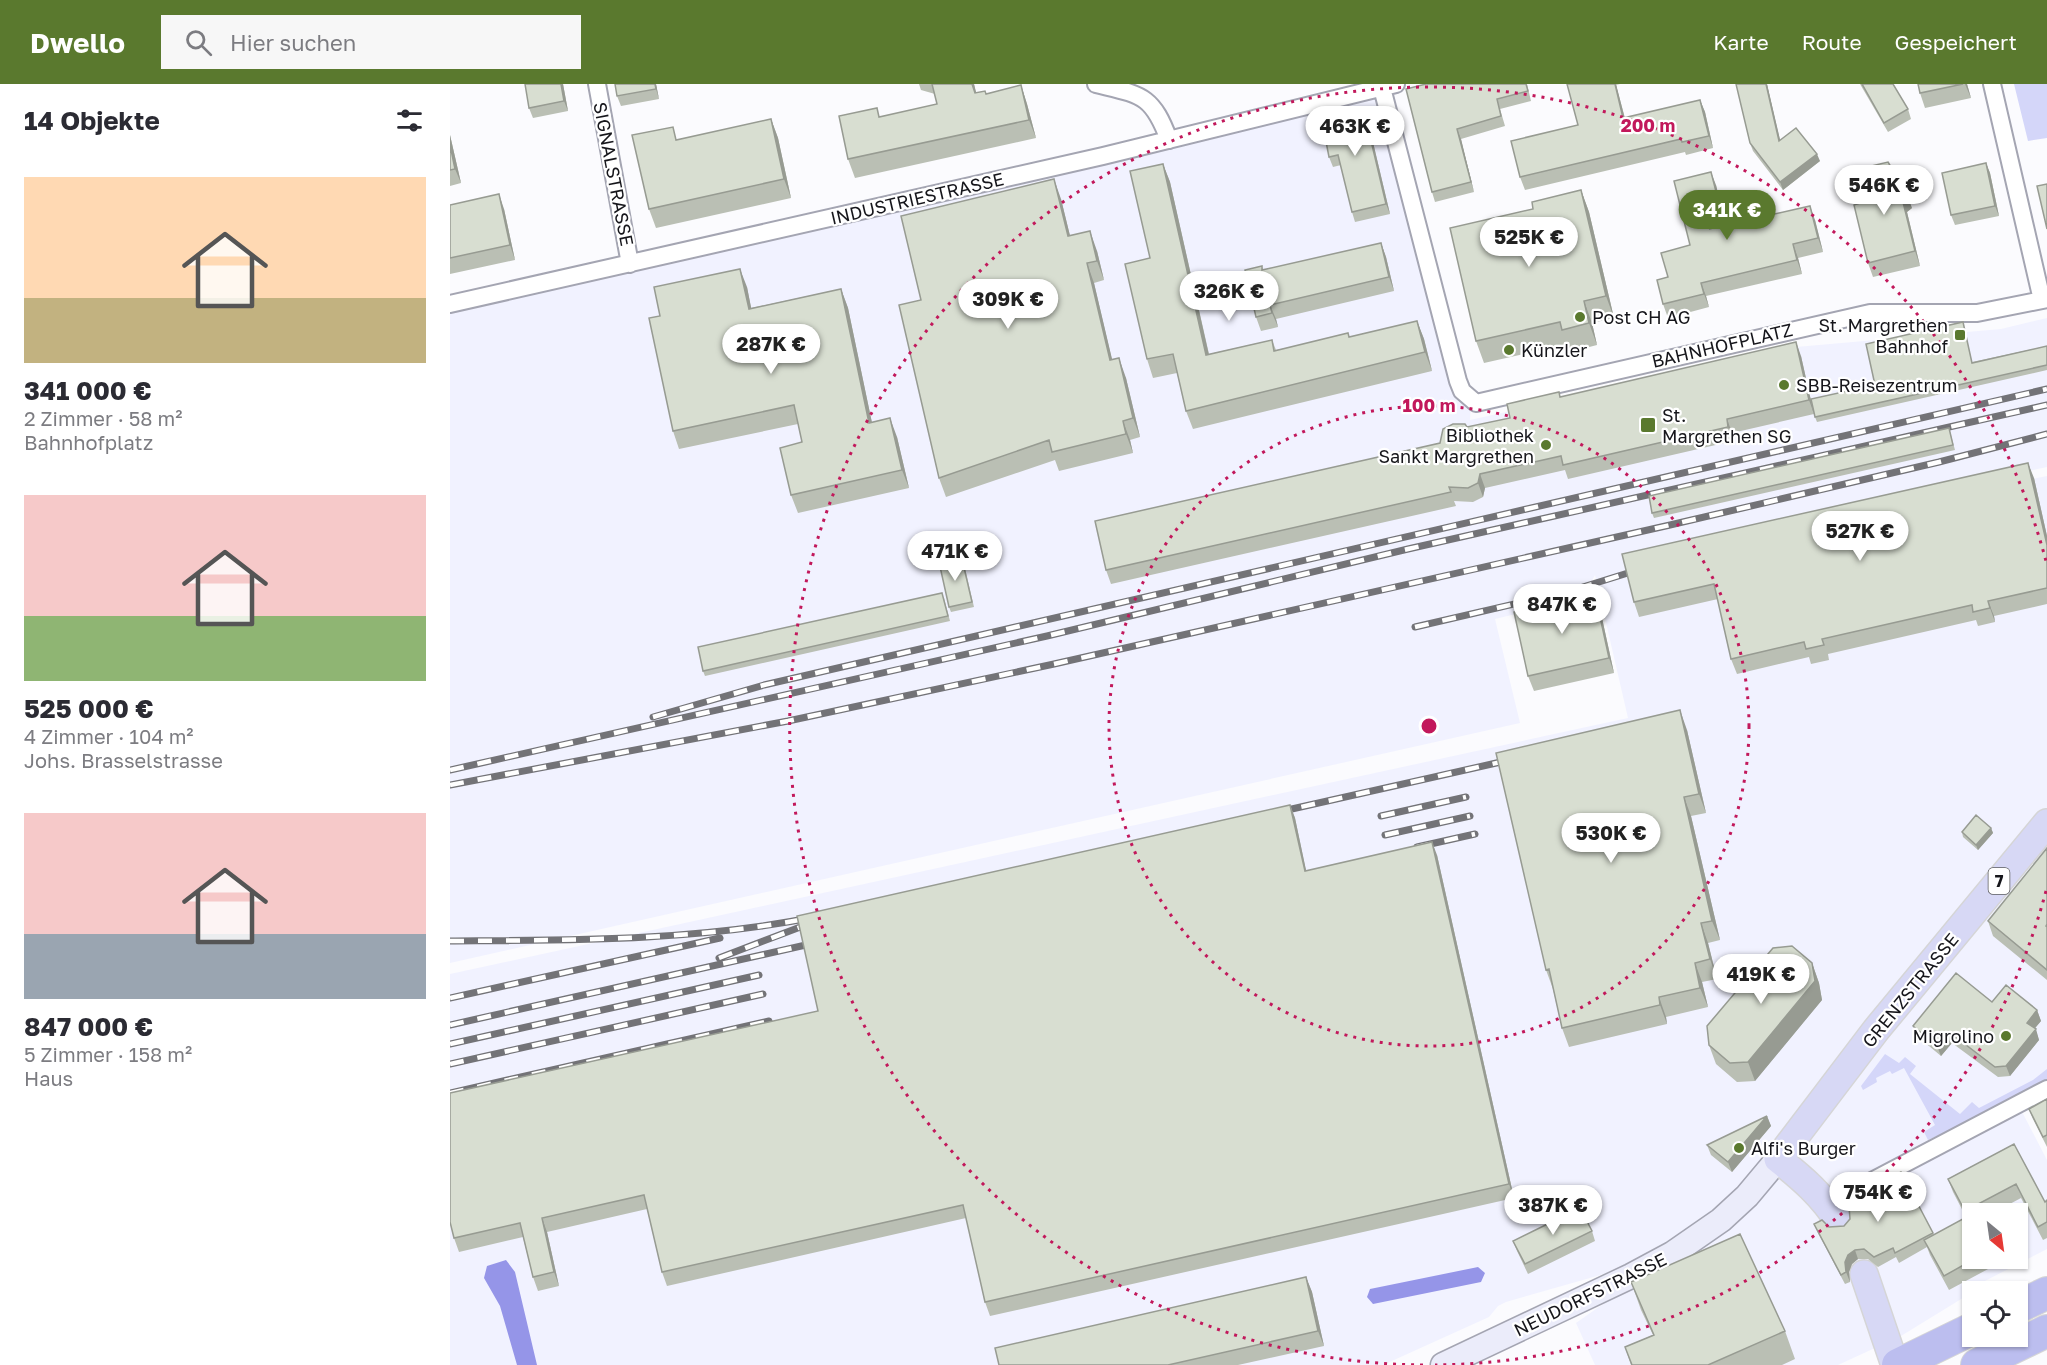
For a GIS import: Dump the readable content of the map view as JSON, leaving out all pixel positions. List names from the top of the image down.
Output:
{
  "streets": {
    "main road": ["7", "GRENZSTRASSE", "NEUDORFSTRASSE"],
    "street": ["SIGNALSTRASSE", "INDUSTRIESTRASSE", "BAHNHOFPLATZ"]
  },
  "crossings": [
    ["SIGNALSTRASSE", "INDUSTRIESTRASSE"],
    ["INDUSTRIESTRASSE", "BAHNHOFPLATZ"],
    ["GRENZSTRASSE", "NEUDORFSTRASSE"]
  ],
  "places": {
    "other": [
      "Post CH AG",
      "Künzler",
      "SBB-Reisezentrum",
      "Bibliothek Sankt Margrethen",
      "Migrolino",
      "Alfi's Burger"
    ],
    "transit": ["St. Margrethen Bahnhof", "St. Margrethen SG"]
  },
  "north": "bottom right",
  "page": {
    "header": "Dwello",
    "search": "Hier suchen",
    "nav": ["Karte", "Route", "Gespeichert"],
    "heading": "14 Objekte",
    "price": [
      "463K €",
      "546K €",
      "341K €",
      "525K €",
      "326K €",
      "309K €",
      "287K €",
      "527K €",
      "471K €",
      "847K €",
      "530K €",
      "419K €",
      "754K €",
      "387K €"
    ],
    "list": [
      {
        "name": "341 000 €",
        "note": "2 Zimmer · 58 m² · Bahnhofplatz"
      },
      {
        "name": "525 000 €",
        "note": "4 Zimmer · 104 m² · Johs. Brasselstrasse"
      },
      {
        "name": "847 000 €",
        "note": "5 Zimmer · 158 m² · Haus"
      }
    ]
  },
  "rings": ["200 m", "100 m"]
}
